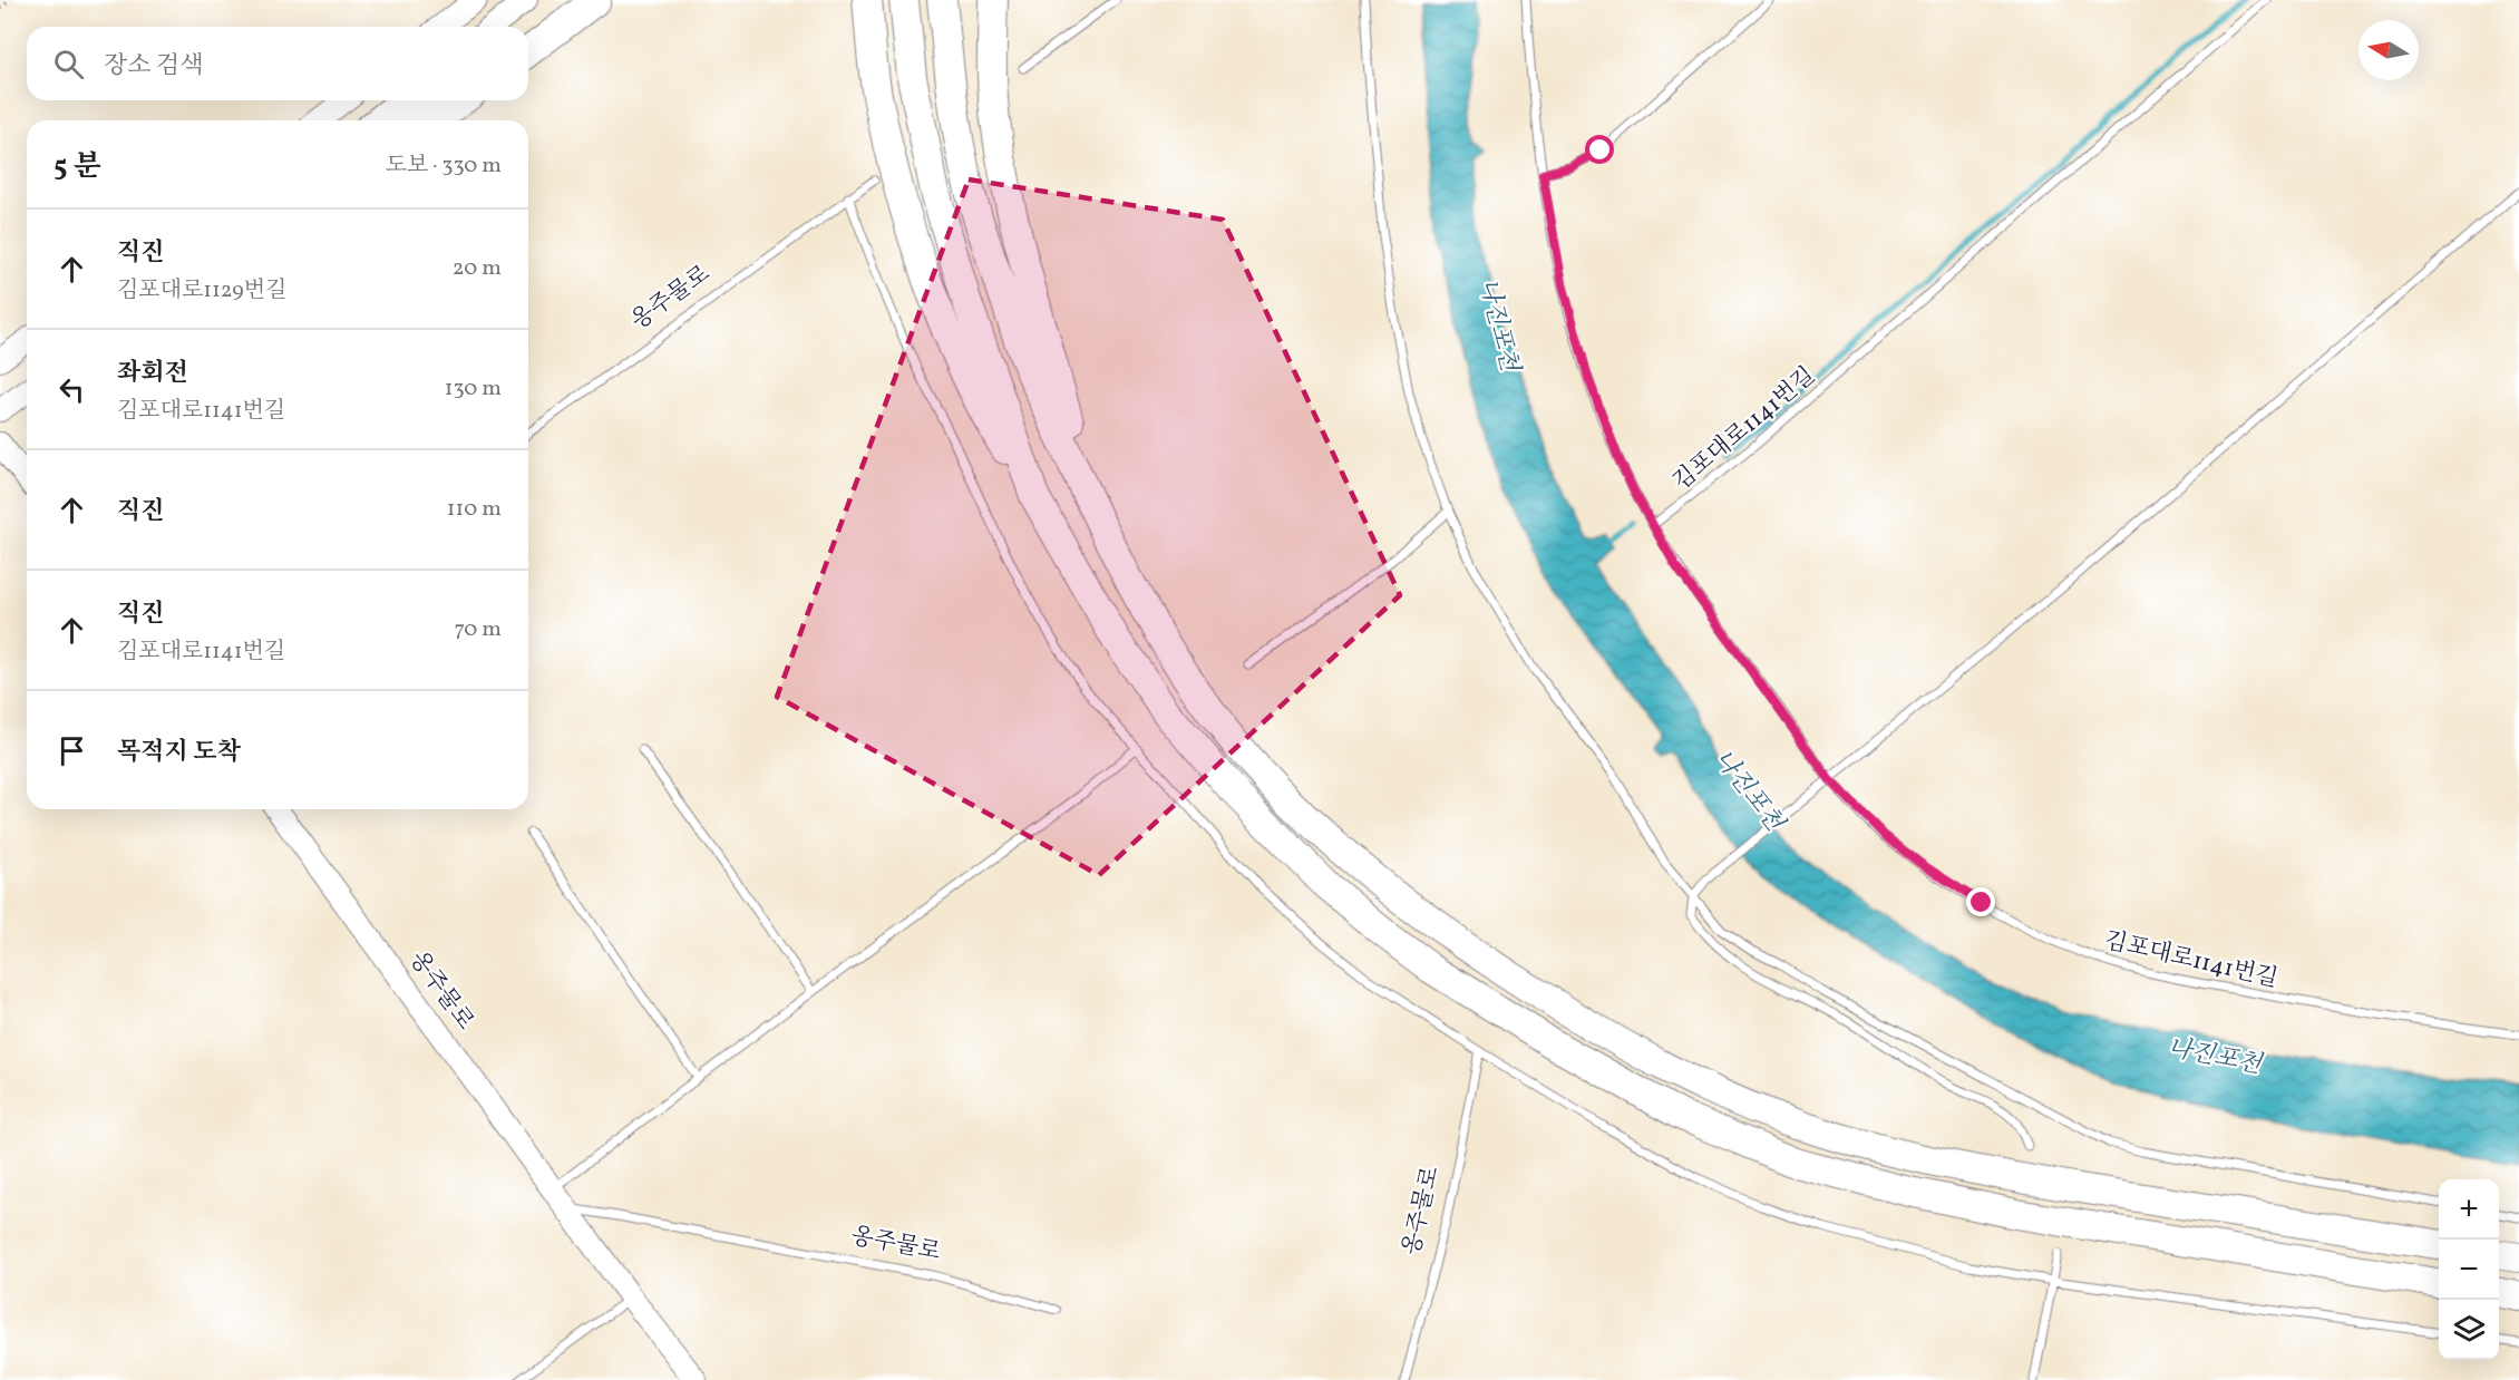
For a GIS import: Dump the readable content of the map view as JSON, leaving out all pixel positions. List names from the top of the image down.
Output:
{
  "streets": {
    "street": ["옹주물로"],
    "lane": ["김포대로1141번길"]
  },
  "water": ["나진포천"],
  "north": "left",
  "page": {
    "search": "장소 검색",
    "heading": ["5 분", "도보 · 330 m"],
    "list": [
      ["직진", "김포대로1129번길", "20 m"],
      ["좌회전", "김포대로1141번길", "130 m"],
      ["직진", "110 m"],
      ["직진", "김포대로1141번길", "70 m"],
      "목적지 도착"
    ],
    "map_buttons": ["+", "−"]
  }
}
